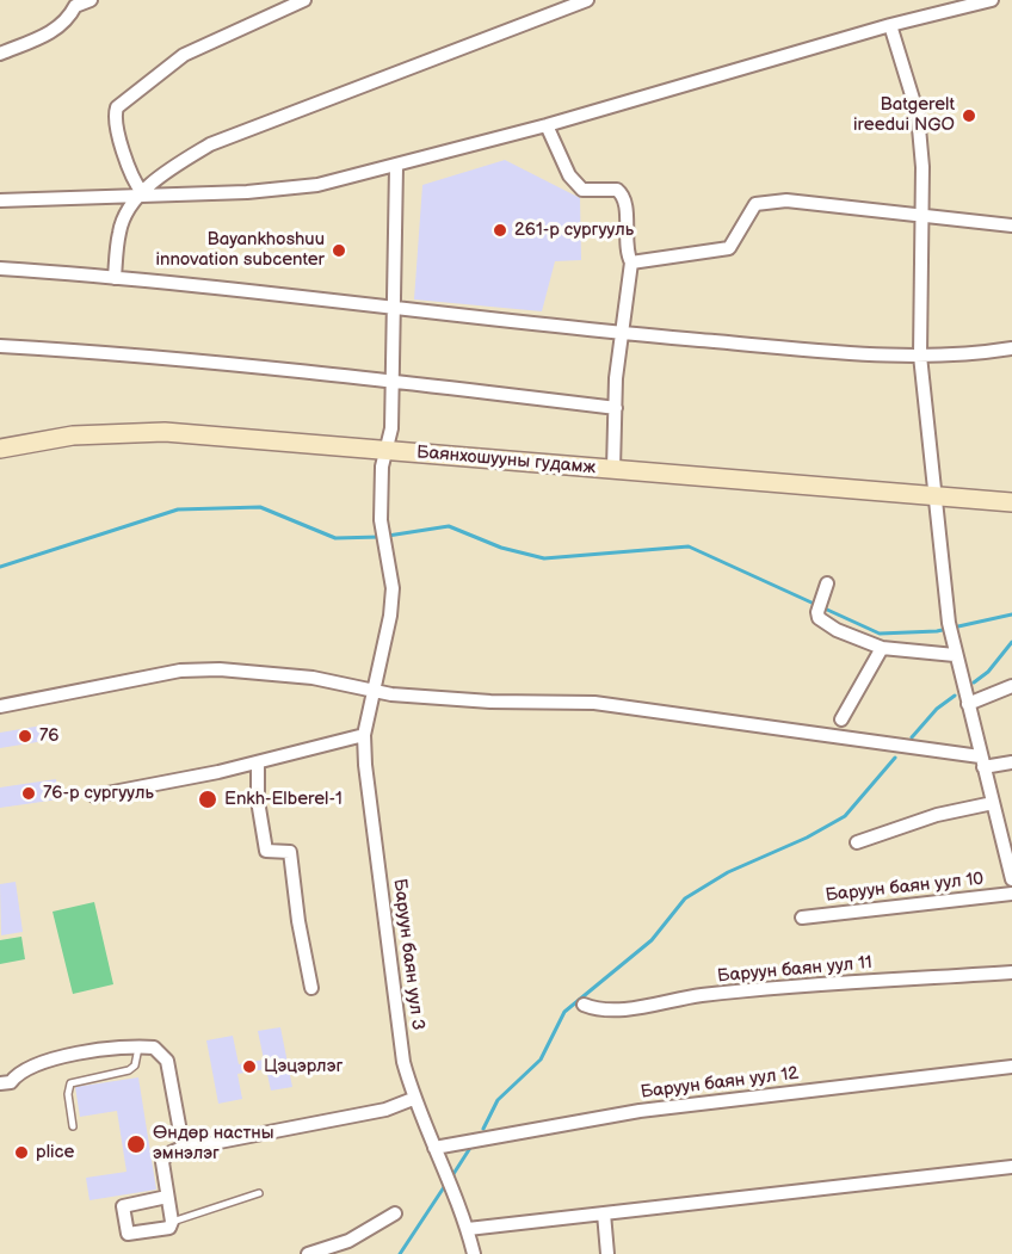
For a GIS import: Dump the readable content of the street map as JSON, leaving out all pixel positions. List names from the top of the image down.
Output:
{
  "streets": {
    "main road": ["Баянхошууны гудамж"],
    "street": [
      "Баруун баян уул 10",
      "Баруун баян уул 3",
      "Баруун баян уул 11",
      "Баруун баян уул 12"
    ]
  },
  "crossings": [
    ["Баянхошууны гудамж", "Баруун баян уул 3"],
    ["Баруун баян уул 3", "Баруун баян уул 12"]
  ],
  "places": [
    "Batgerelt ireedui NGO",
    "261-р сургууль",
    "Bayankhoshuu innovation subcenter",
    "76",
    "76-р сургууль",
    "Enkh-Elberel-1",
    "Цэцэрлэг",
    "Өндөр настны эмнэлэг",
    "plice"
  ]
}
